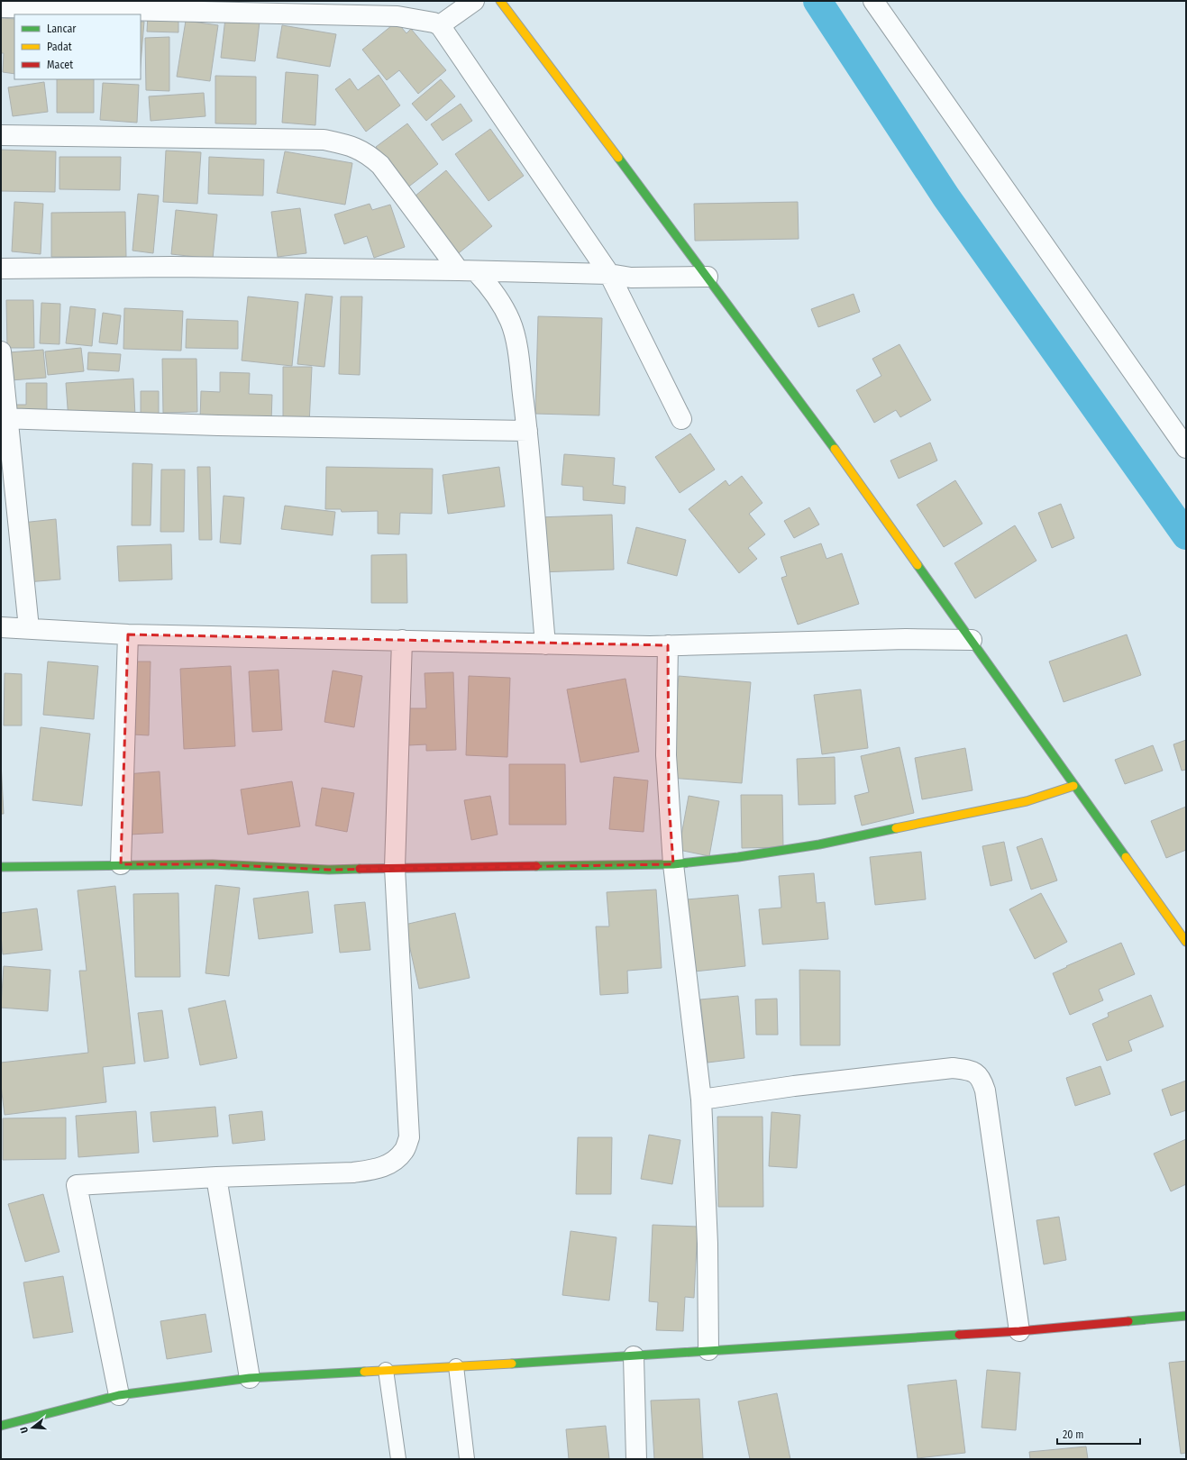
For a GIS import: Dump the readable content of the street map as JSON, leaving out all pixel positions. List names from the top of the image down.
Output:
{
  "legend": ["Lancar", "Padat", "Macet"],
  "scale_bar": "20 m",
  "north": "left"
}
